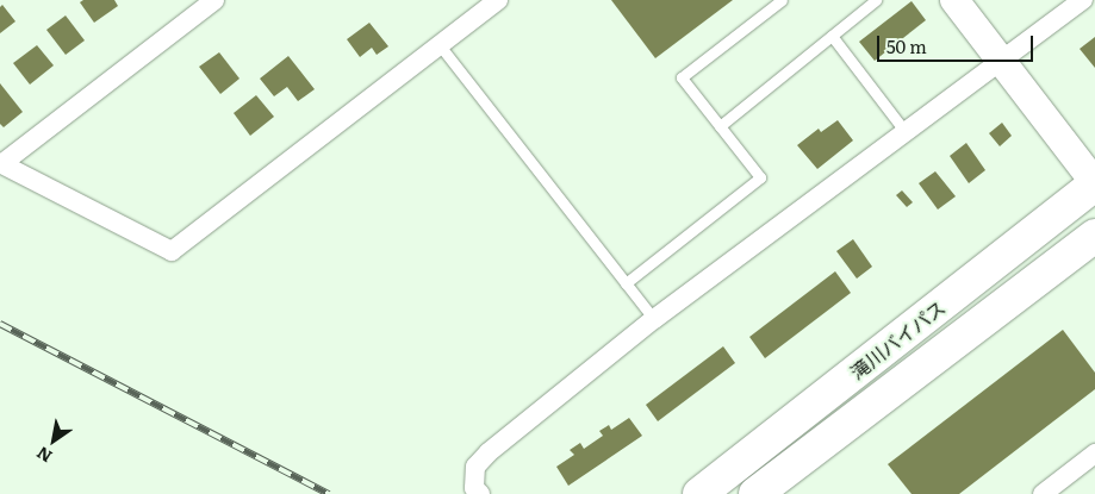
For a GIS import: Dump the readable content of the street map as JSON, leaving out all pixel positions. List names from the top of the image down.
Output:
{
  "streets": {
    "highway": ["滝川バイパス"]
  },
  "scale_bar": "50 m",
  "north": "bottom left"
}
